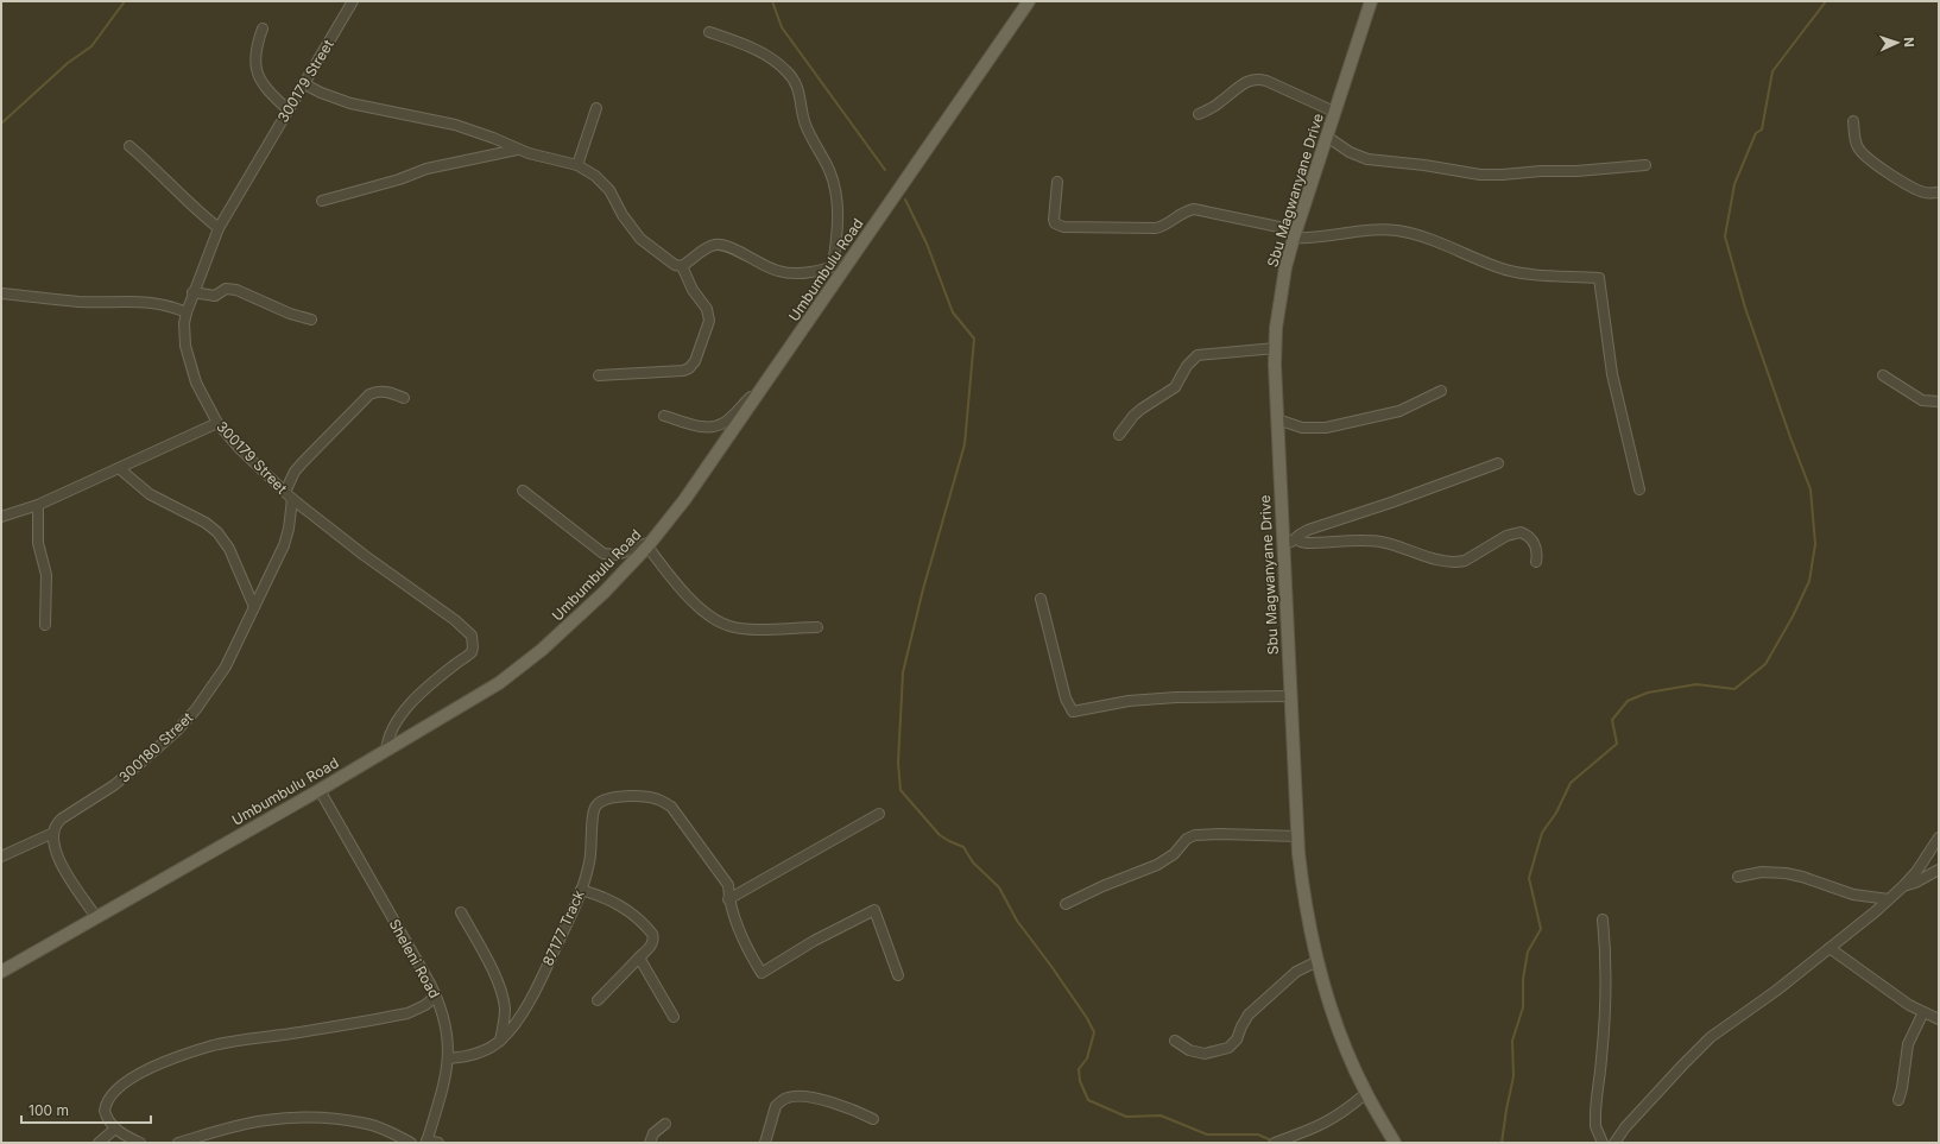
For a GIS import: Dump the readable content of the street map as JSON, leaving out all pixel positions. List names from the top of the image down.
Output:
{
  "streets": {
    "main road": ["Sbu Magwanyane Drive", "Umbumbulu Road"],
    "street": [
      "300179 Street",
      "300180 Street",
      "87177 Track",
      "Sheleni Road"
    ]
  },
  "crossings": [
    ["300179 Street", "Umbumbulu Road"],
    ["300179 Street", "300180 Street"],
    ["Umbumbulu Road", "Sheleni Road"],
    ["87177 Track", "Sheleni Road"]
  ],
  "scale_bar": "100 m",
  "north": "right"
}
